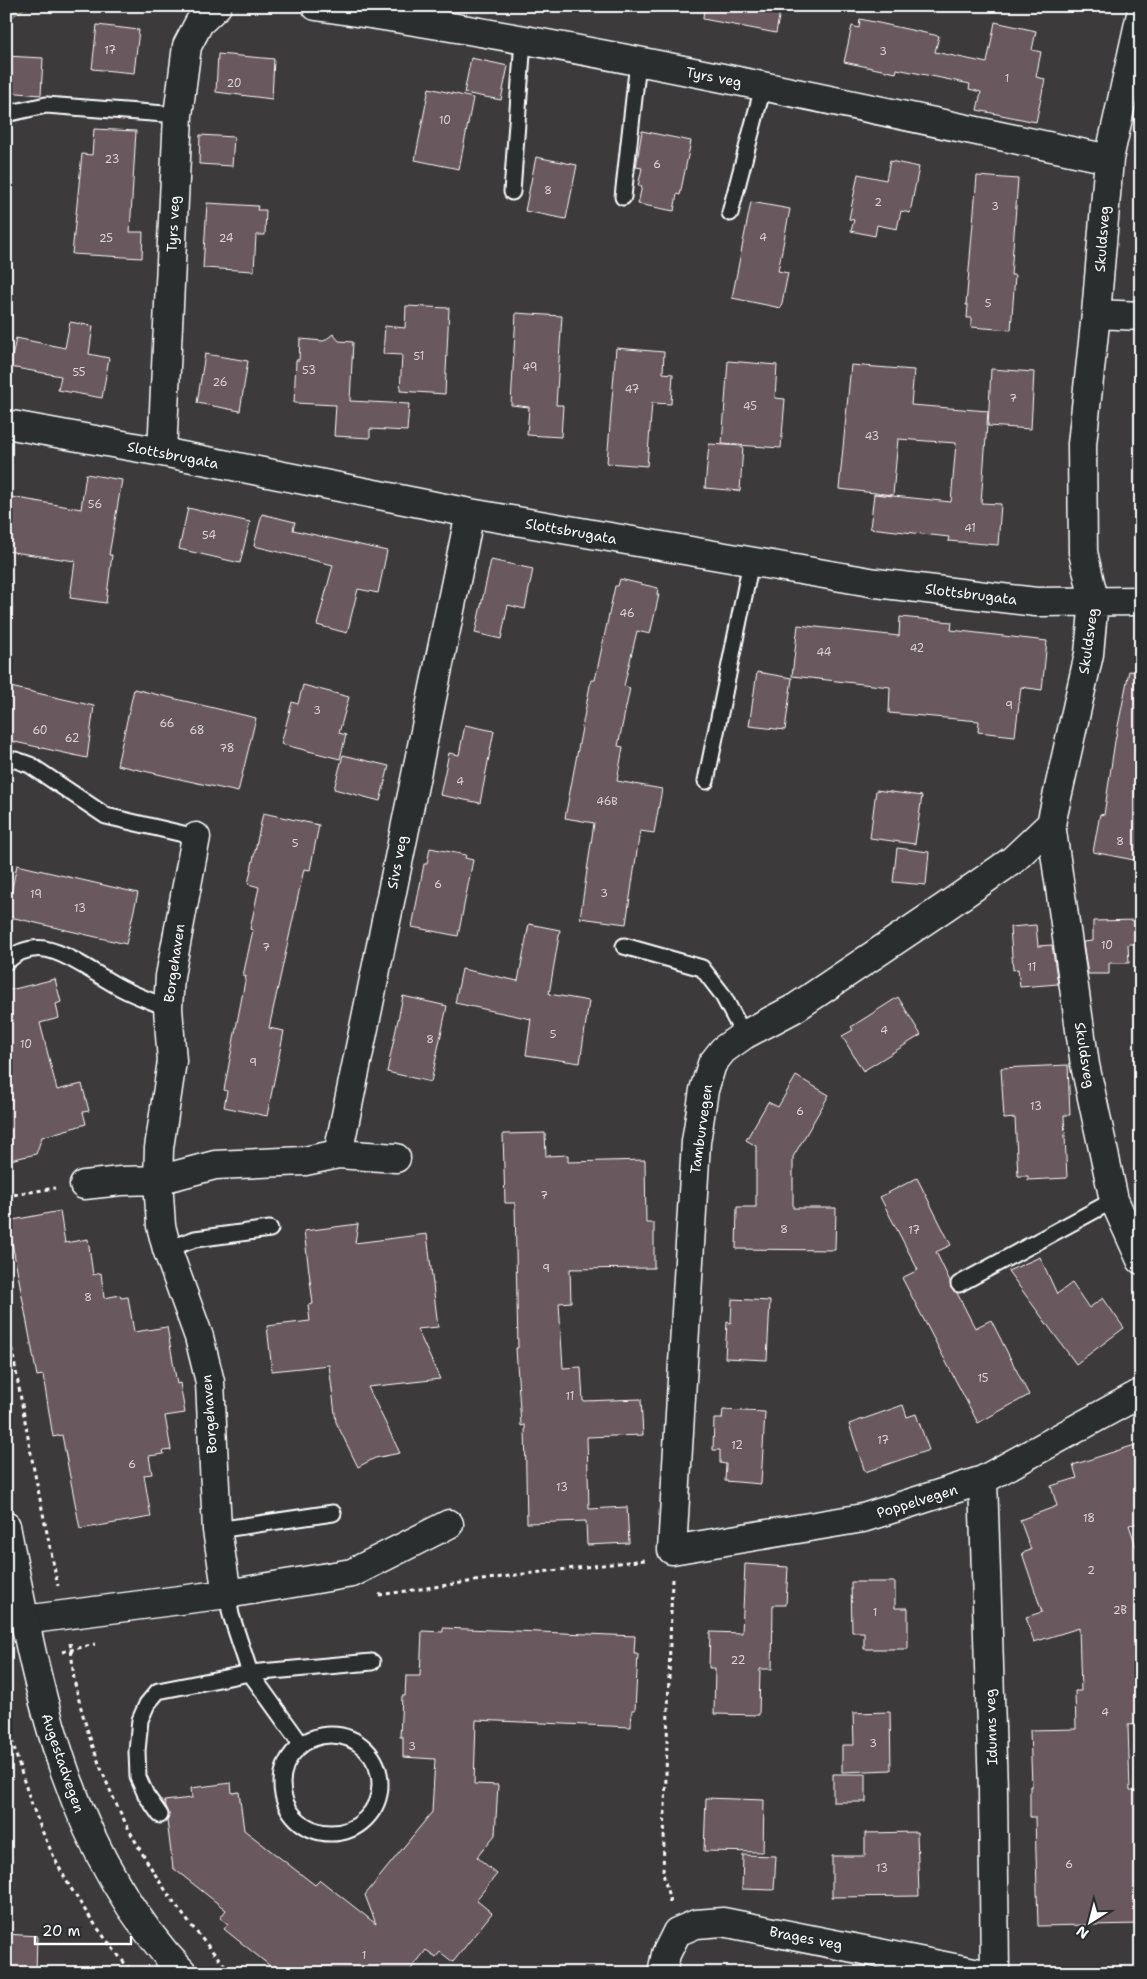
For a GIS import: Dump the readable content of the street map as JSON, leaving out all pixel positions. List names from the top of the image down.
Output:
{
  "streets": {
    "street": [
      "Tyrs veg",
      "Skuldsveg",
      "Slottsbrugata",
      "Sivs veg",
      "Borgehaven",
      "Tamburvegen",
      "Poppelvegen",
      "Idunns veg",
      "Augestadvegen",
      "Brages veg"
    ]
  },
  "crossings": [
    ["Tyrs veg", "Skuldsveg"],
    ["Tyrs veg", "Slottsbrugata"],
    ["Skuldsveg", "Slottsbrugata"],
    ["Skuldsveg", "Tamburvegen"],
    ["Slottsbrugata", "Sivs veg"],
    ["Tamburvegen", "Poppelvegen"],
    ["Poppelvegen", "Idunns veg"]
  ],
  "house_numbers": [
    "17",
    "3",
    "1",
    "20",
    "10",
    "23",
    "6",
    "8",
    "2",
    "3",
    "4",
    "25",
    "24",
    "5",
    "51",
    "49",
    "53",
    "55",
    "26",
    "47",
    "7",
    "45",
    "43",
    "56",
    "41",
    "54",
    "46",
    "42",
    "44",
    "9",
    "3",
    "66",
    "60",
    "68",
    "62",
    "78",
    "4",
    "46B",
    "8",
    "5",
    "6",
    "3",
    "19",
    "13",
    "10",
    "7",
    "11",
    "4",
    "5",
    "8",
    "10",
    "9",
    "13",
    "6",
    "7",
    "8",
    "17",
    "9",
    "8",
    "15",
    "11",
    "17",
    "12",
    "6",
    "13",
    "18",
    "2",
    "2B",
    "1",
    "22",
    "4",
    "3",
    "3",
    "6",
    "13",
    "1"
  ],
  "scale_bar": "20 m",
  "north": "bottom left"
}
